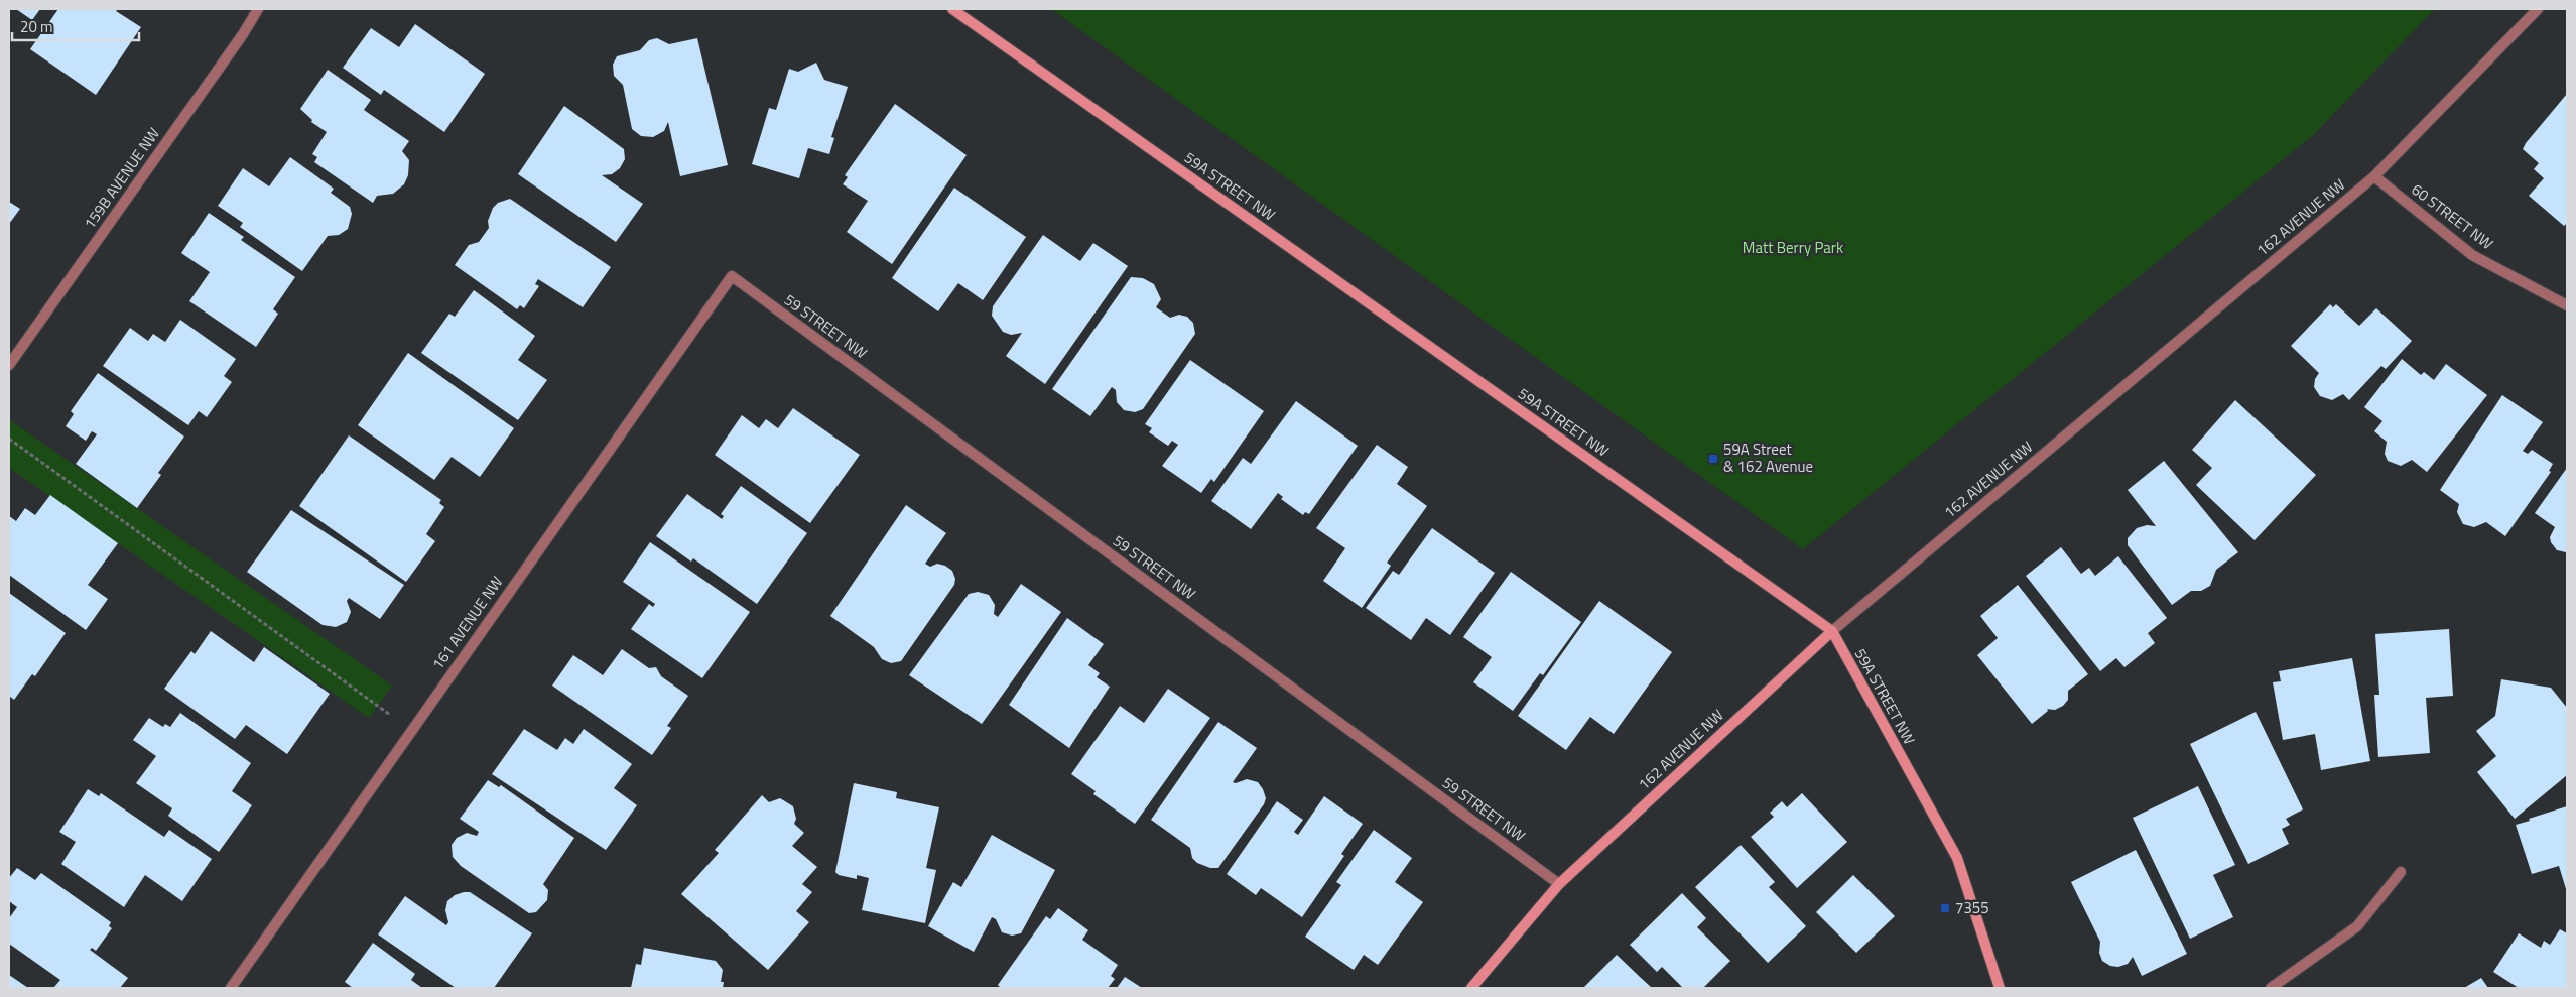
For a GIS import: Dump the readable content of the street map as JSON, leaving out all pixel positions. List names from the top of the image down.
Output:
{
  "streets": {
    "street": [
      "159B AVENUE NW",
      "59A STREET NW",
      "60 STREET NW",
      "162 AVENUE NW",
      "59 STREET NW",
      "161 AVENUE NW"
    ]
  },
  "crossings": [
    ["59A STREET NW", "162 AVENUE NW"],
    ["60 STREET NW", "162 AVENUE NW"],
    ["162 AVENUE NW", "59 STREET NW"],
    ["59 STREET NW", "161 AVENUE NW"]
  ],
  "parks": ["Matt Berry Park"],
  "places": {
    "transit": ["59A Street & 162 Avenue", "7355"]
  },
  "scale_bar": "20 m"
}
